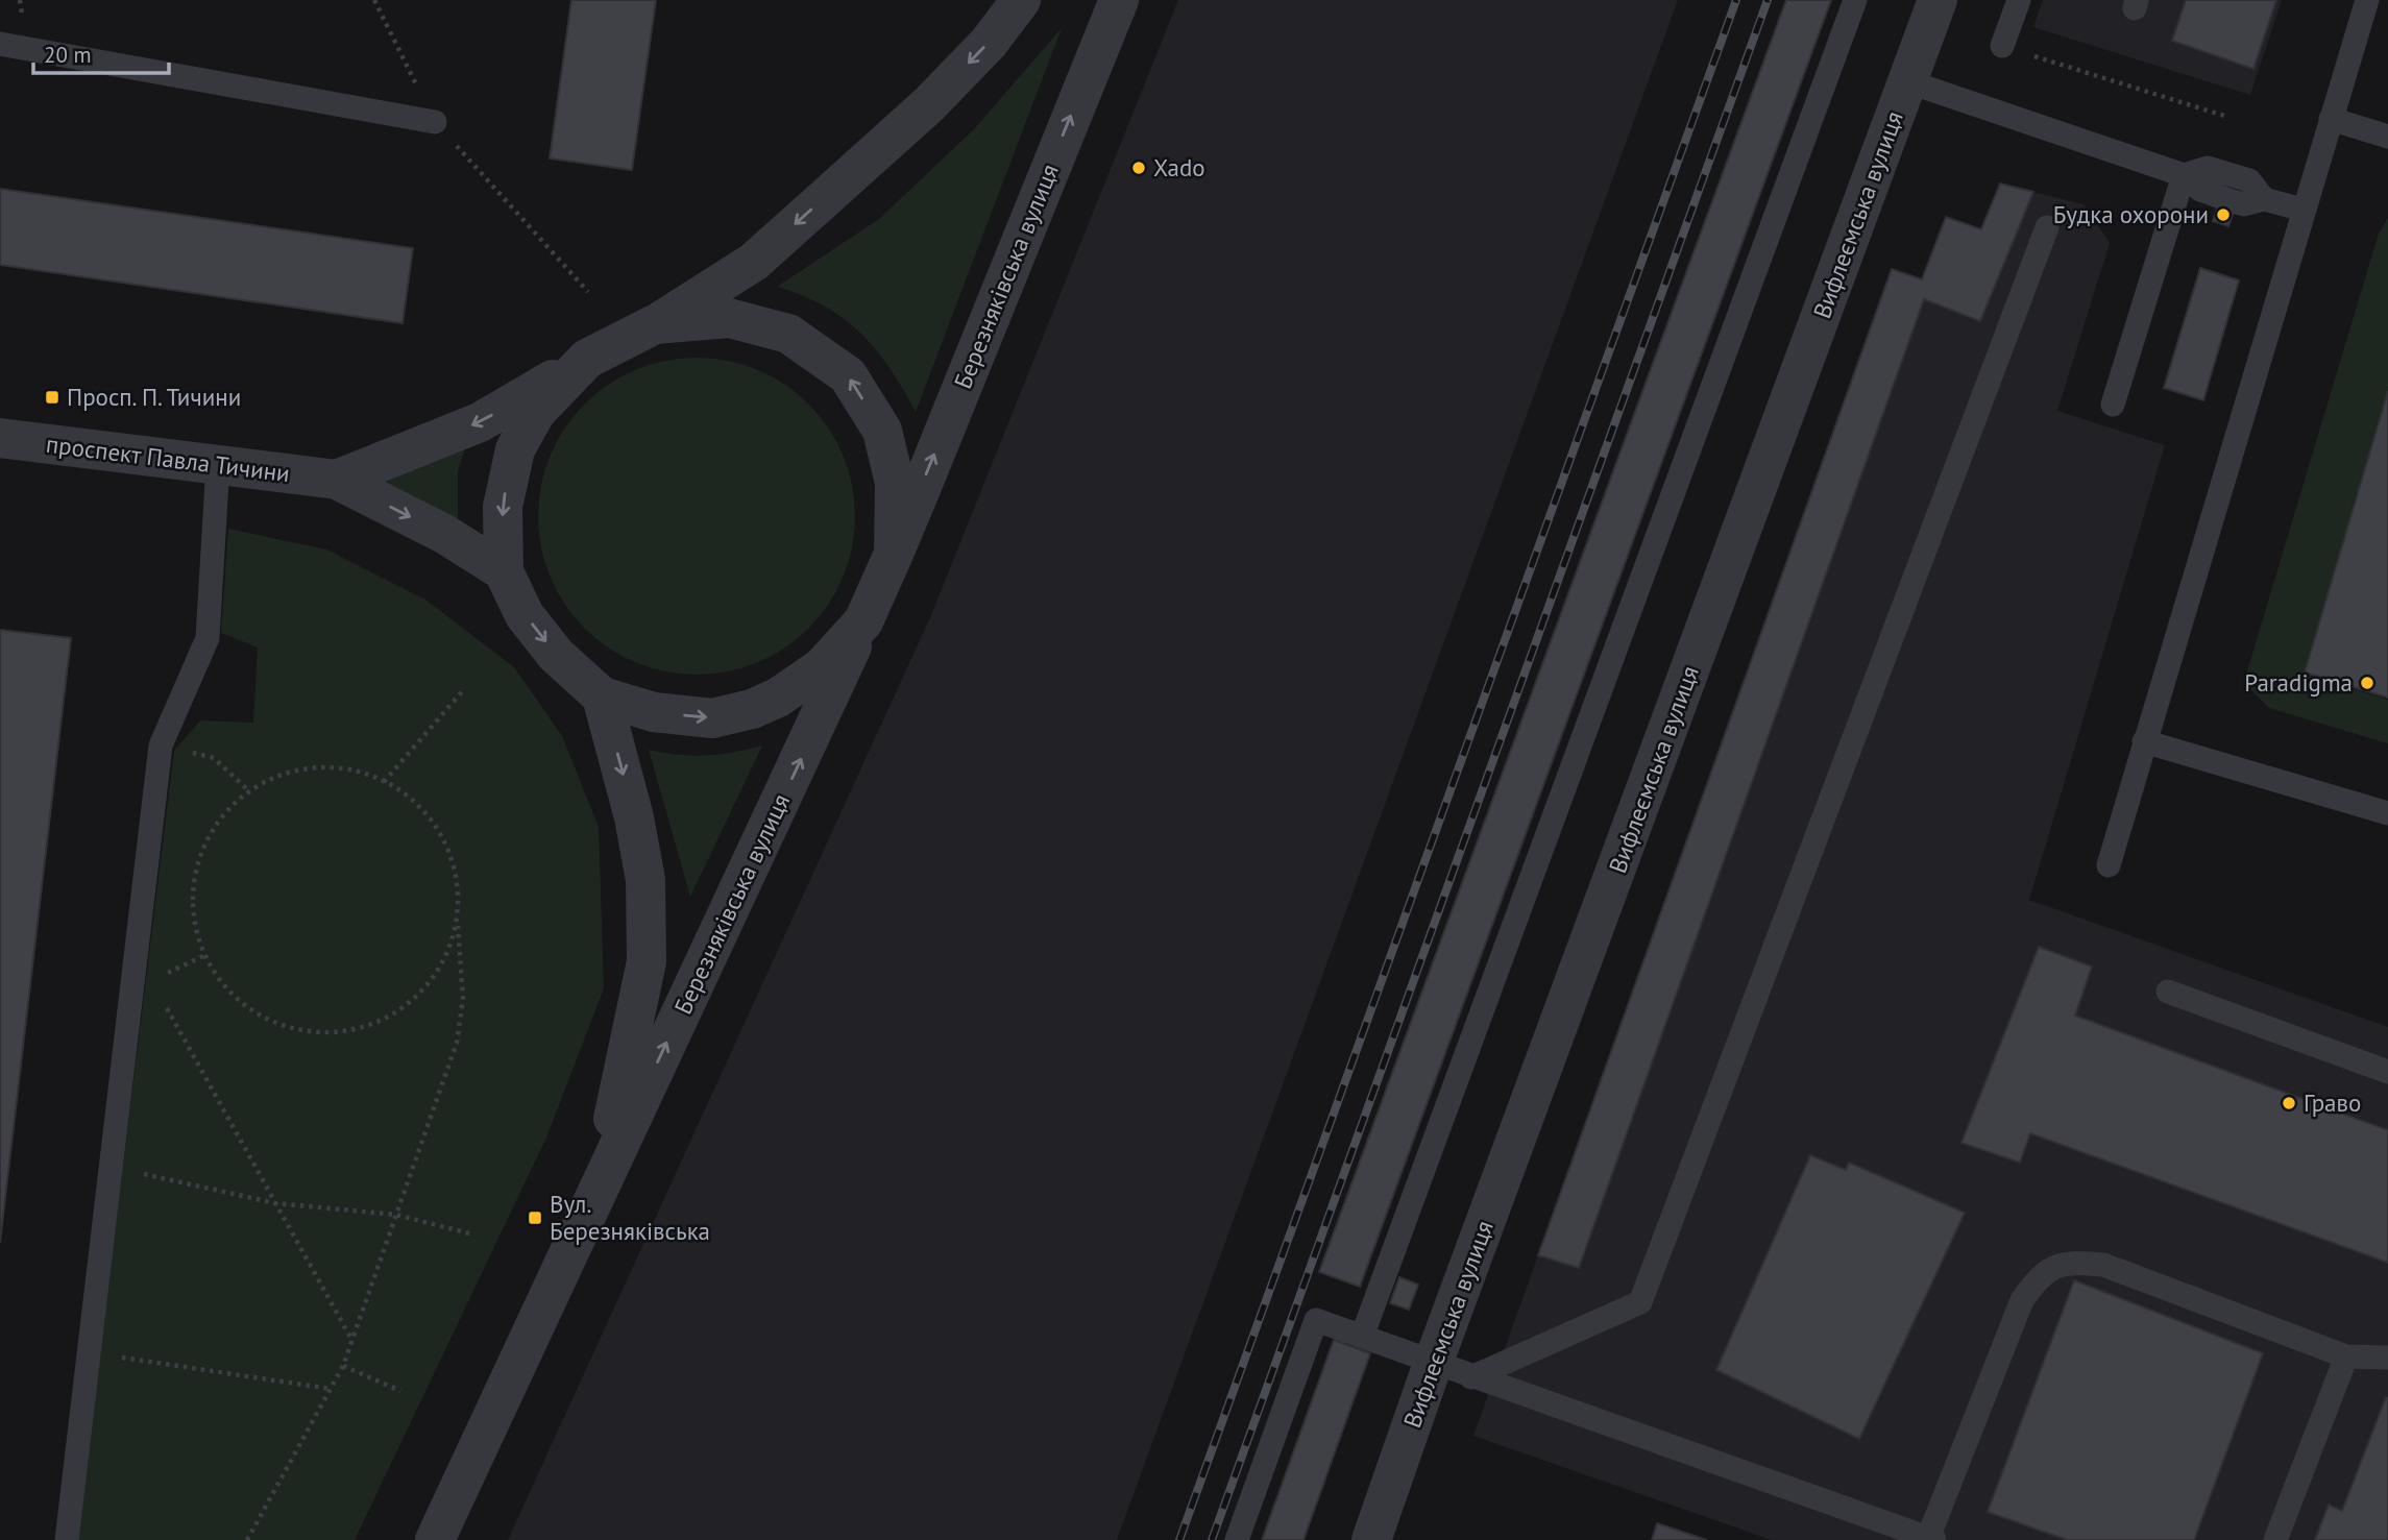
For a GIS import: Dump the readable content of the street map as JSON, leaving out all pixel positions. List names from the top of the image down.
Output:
{
  "streets": {
    "street": ["Вифлеємська вулиця", "Березняківська вулиця", "проспект Павла Тичини"]
  },
  "places": {
    "other": [
      "Xado",
      "Будка охорони",
      "Paradigma",
      "Граво"
    ],
    "transit": ["Просп. П. Тичини", "Вул. Березняківська"]
  },
  "scale_bar": "20 m"
}
